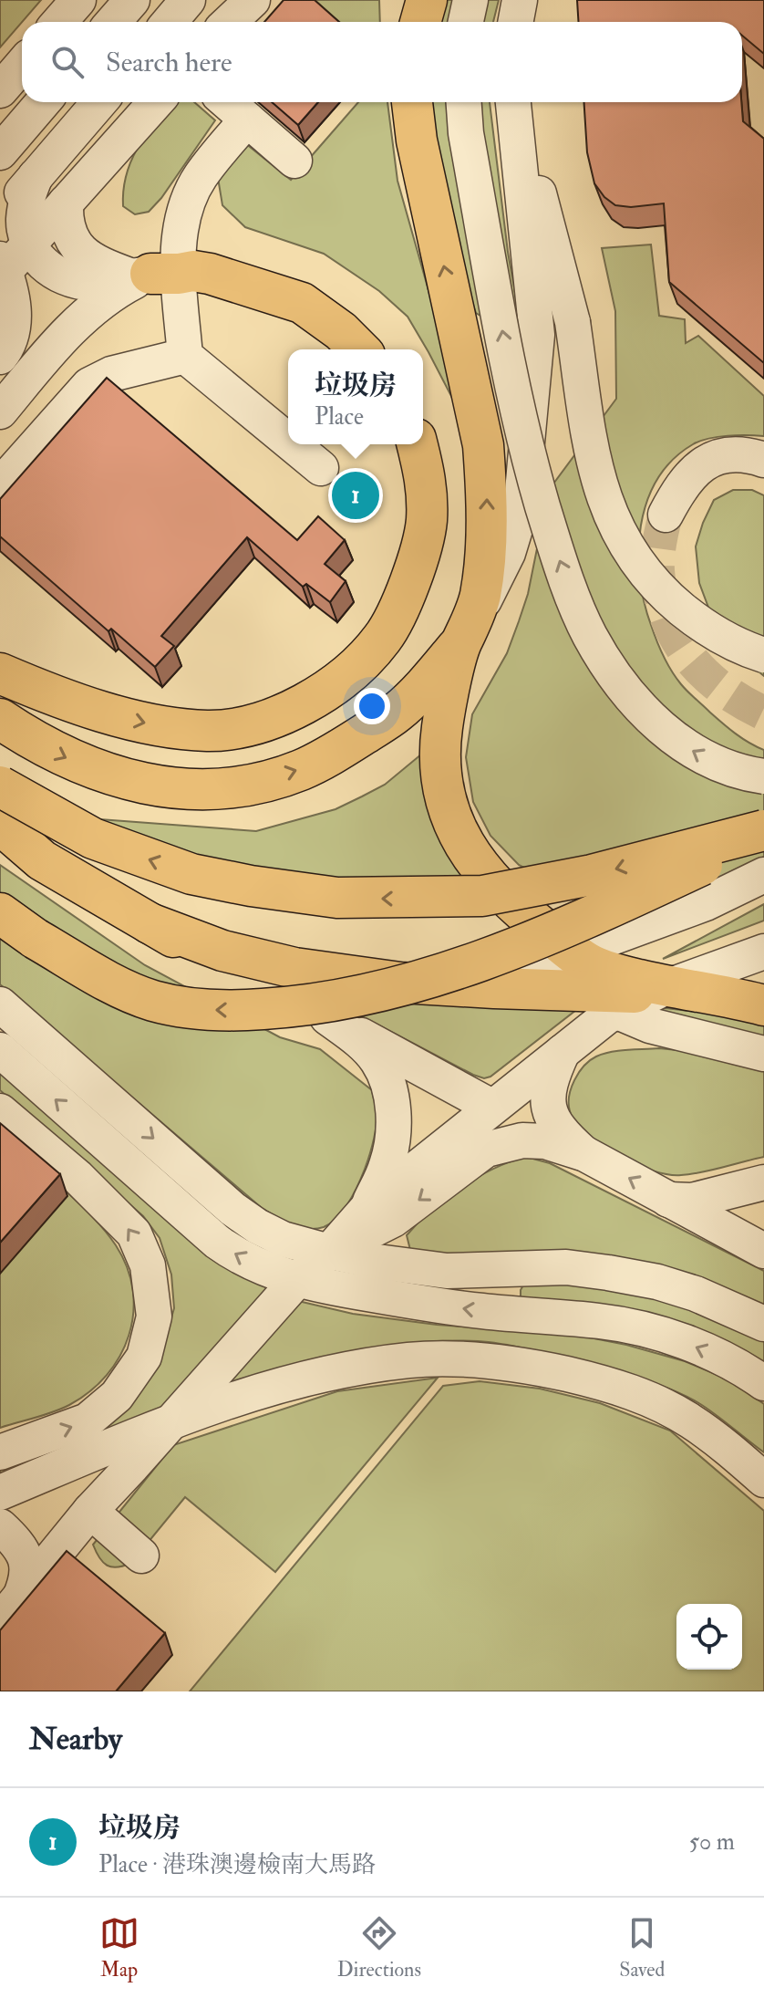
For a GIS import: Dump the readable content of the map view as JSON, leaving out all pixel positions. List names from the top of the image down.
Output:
{
  "page": {
    "search": "Search here",
    "popup": ["垃圾房", "Place"],
    "pins": "1",
    "heading": "Nearby",
    "list": [
      {
        "mark": "1",
        "name": "垃圾房",
        "note": "Place · 港珠澳邊檢南大馬路",
        "value": "50 m"
      }
    ],
    "nav": ["Map", "Directions", "Saved"]
  }
}
